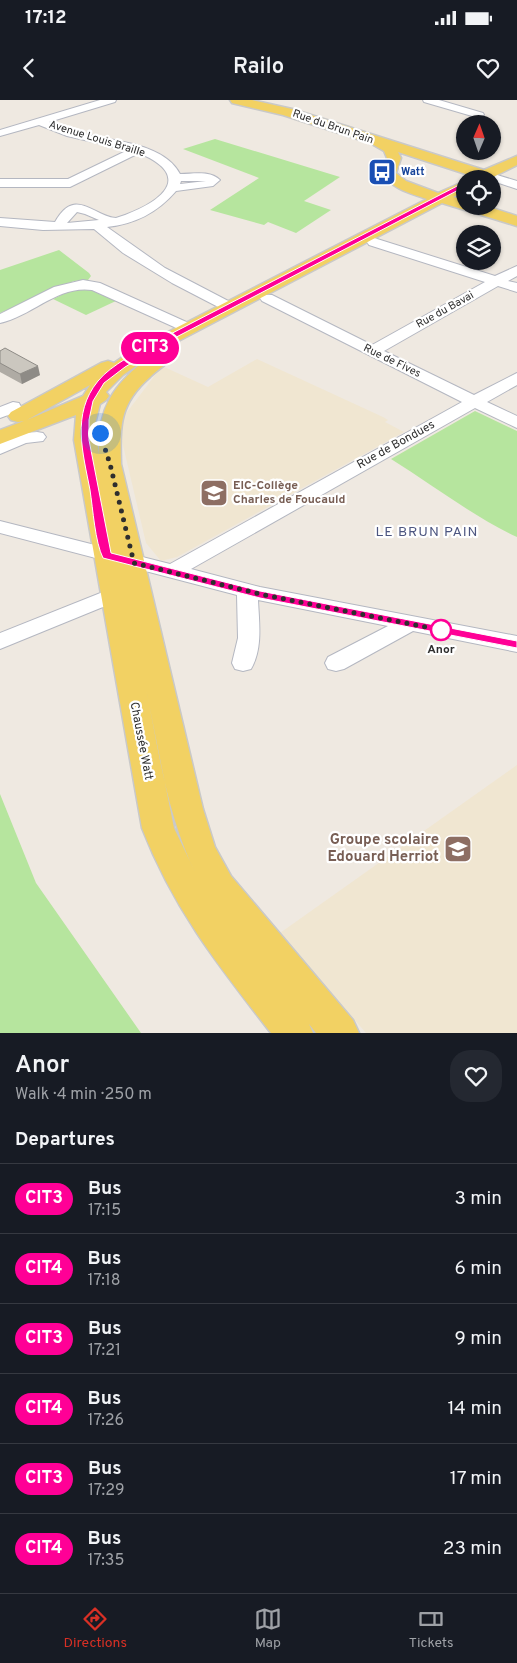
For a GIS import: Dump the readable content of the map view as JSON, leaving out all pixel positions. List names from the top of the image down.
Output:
{
  "streets": {
    "main road": ["Rue du Brun Pain", "Chaussée Watt"],
    "street": [
      "Avenue Louis Braille",
      "Rue du Bavai",
      "Rue de Fives",
      "Rue de Bondues"
    ]
  },
  "crossings": [
    ["Rue du Bavai", "Rue de Fives"],
    ["Rue de Fives", "Rue de Bondues"],
    ["Rue de Fives", "Chaussée Watt"]
  ],
  "districts": ["LE BRUN PAIN"],
  "places": {
    "bus stop": ["Watt"],
    "school or university": ["EIC-Collège Charles de Foucauld", "Groupe scolaire Edouard Herriot"],
    "other": ["Anor"]
  },
  "lines": ["bus line CIT3"],
  "north": "top",
  "page": {
    "status": "17:12",
    "header": "Railo",
    "on_map": "CIT3",
    "heading": [
      ["Anor", "Walk · 4 min · 250 m"],
      "Departures"
    ],
    "list": [
      {
        "mark": "CIT3",
        "name": "Bus",
        "note": "17:15",
        "value": "3 min"
      },
      {
        "mark": "CIT4",
        "name": "Bus",
        "note": "17:18",
        "value": "6 min"
      },
      {
        "mark": "CIT3",
        "name": "Bus",
        "note": "17:21",
        "value": "9 min"
      },
      {
        "mark": "CIT4",
        "name": "Bus",
        "note": "17:26",
        "value": "14 min"
      },
      {
        "mark": "CIT3",
        "name": "Bus",
        "note": "17:29",
        "value": "17 min"
      },
      {
        "mark": "CIT4",
        "name": "Bus",
        "note": "17:35",
        "value": "23 min"
      }
    ],
    "tabs": ["Directions", "Map", "Tickets"]
  }
}
